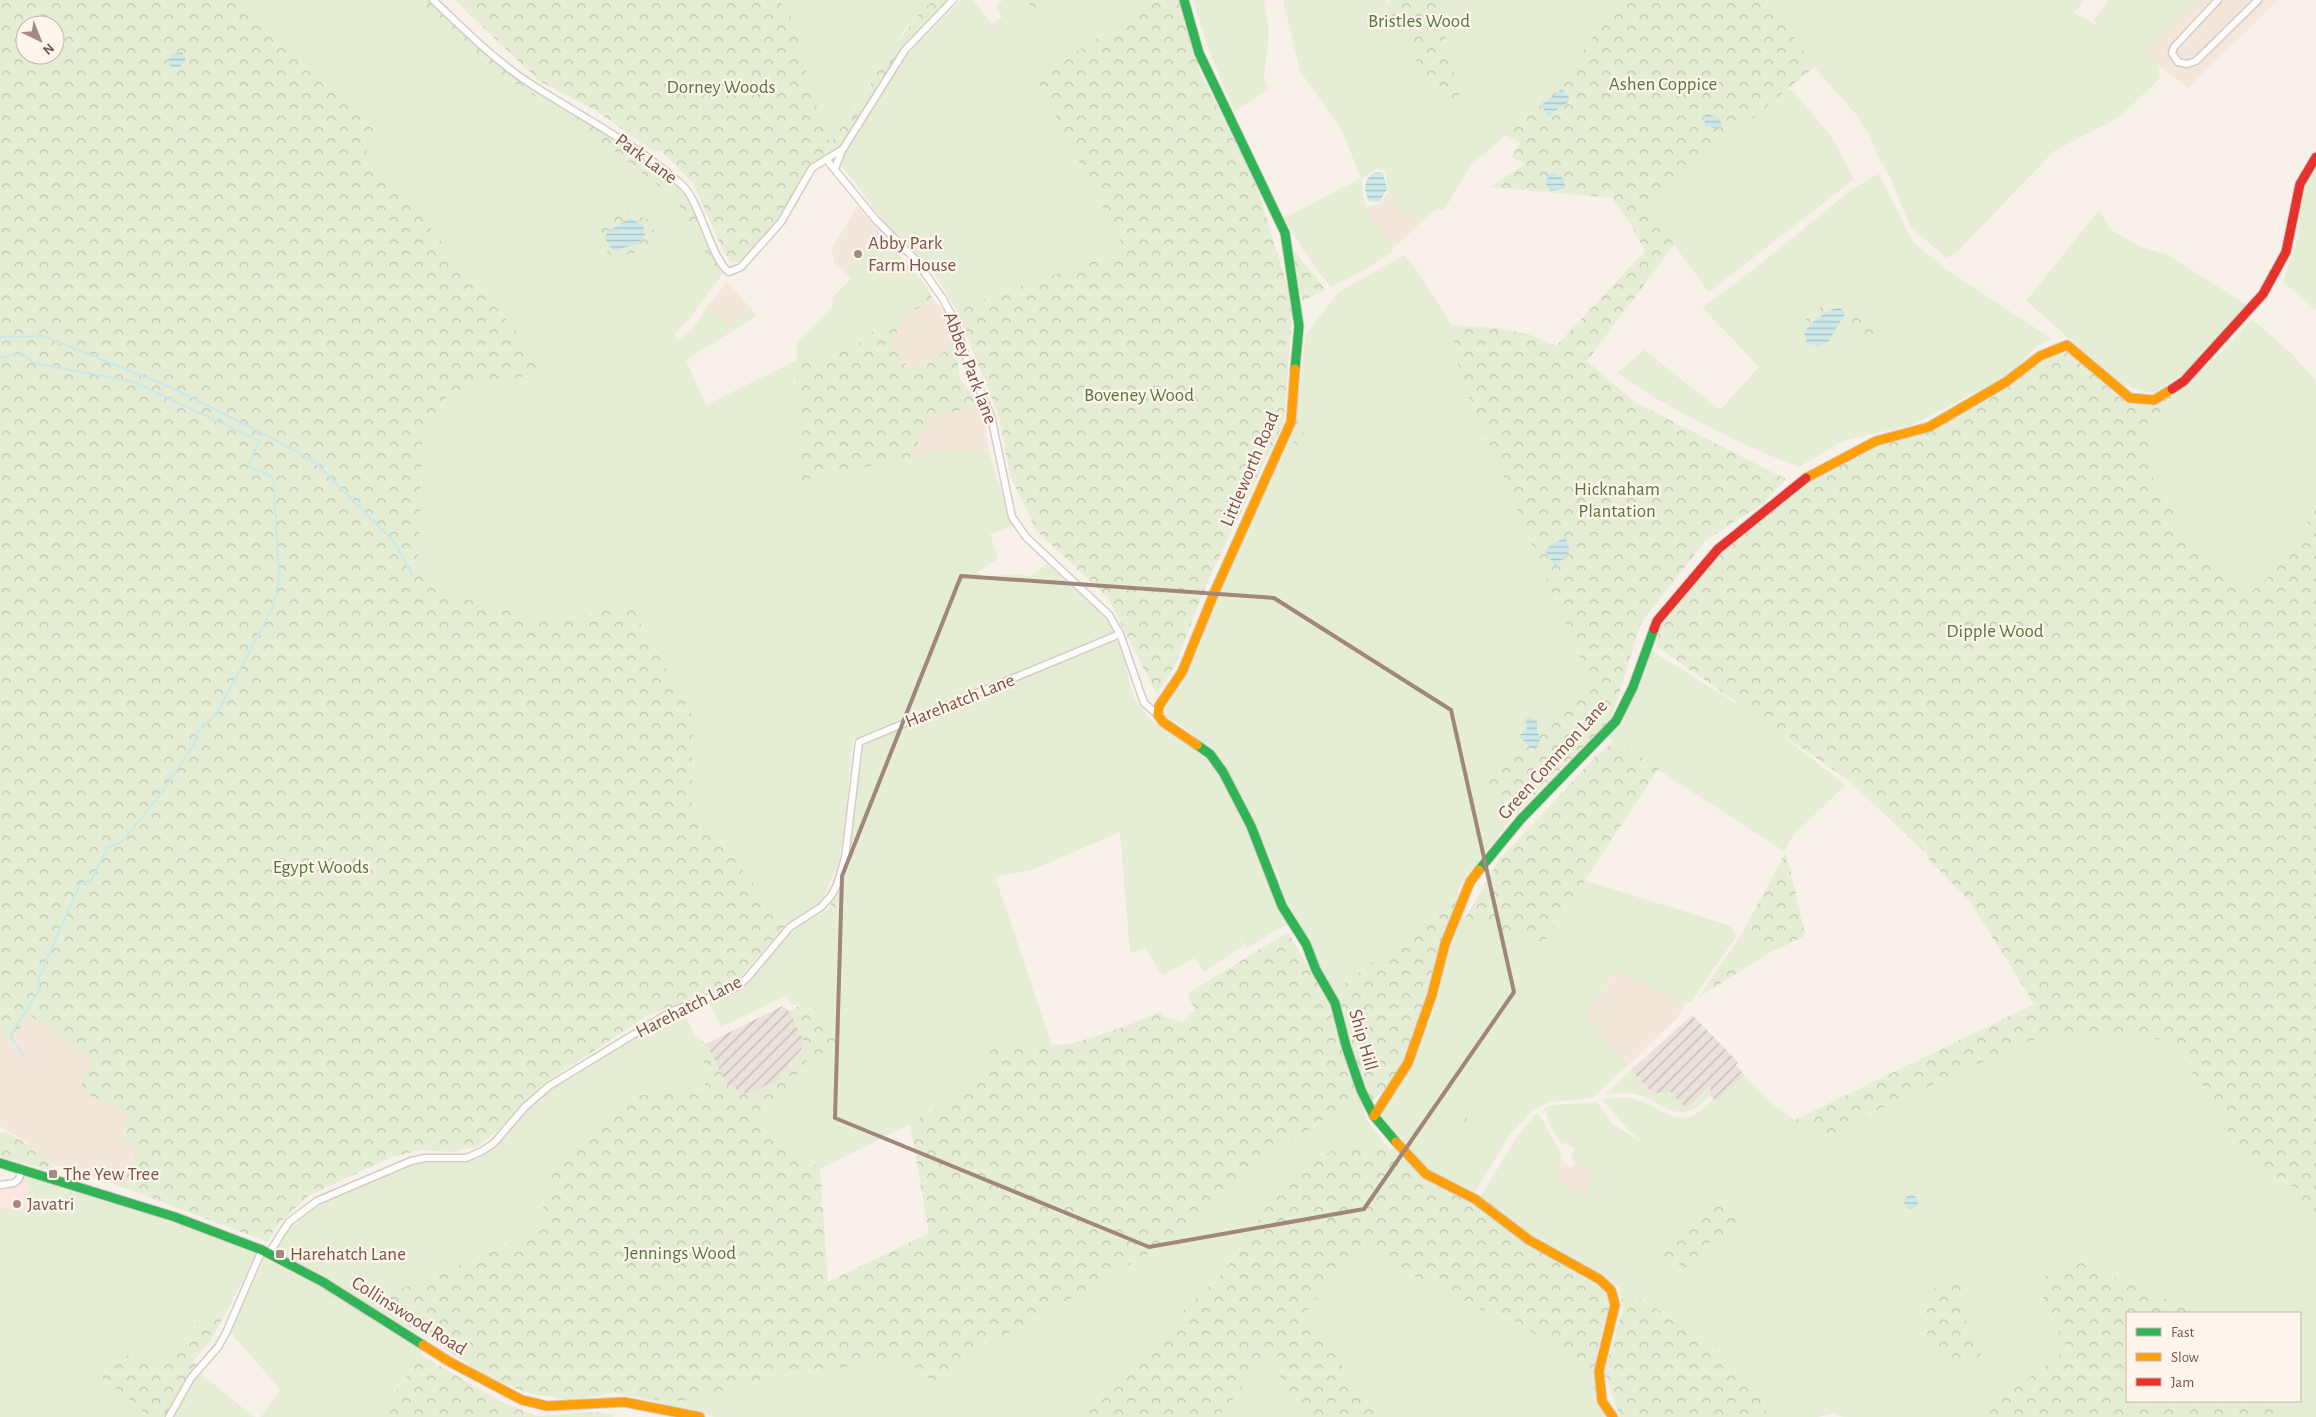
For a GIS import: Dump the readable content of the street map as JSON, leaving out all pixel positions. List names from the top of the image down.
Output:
{
  "streets": {
    "street": [
      "Park Lane",
      "Abbey Park lane",
      "Littleworth Road",
      "Harehatch Lane",
      "Green Common Lane",
      "Ship Hill",
      "Collinswood Road"
    ]
  },
  "crossings": [
    ["Park Lane", "Abbey Park lane"],
    ["Abbey Park lane", "Littleworth Road"],
    ["Abbey Park lane", "Harehatch Lane"],
    ["Abbey Park lane", "Ship Hill"],
    ["Littleworth Road", "Ship Hill"],
    ["Harehatch Lane", "Collinswood Road"],
    ["Green Common Lane", "Ship Hill"]
  ],
  "parks": [
    "Bristles Wood",
    "Ashen Coppice",
    "Dorney Woods",
    "Boveney Wood",
    "Hicknaham Plantation",
    "Dipple Wood",
    "Egypt Woods",
    "Jennings Wood"
  ],
  "places": {
    "other": ["Abby Park Farm House", "Javatri"],
    "transit": ["The Yew Tree", "Harehatch Lane"]
  },
  "legend": ["Fast", "Slow", "Jam"],
  "north": "bottom right"
}
